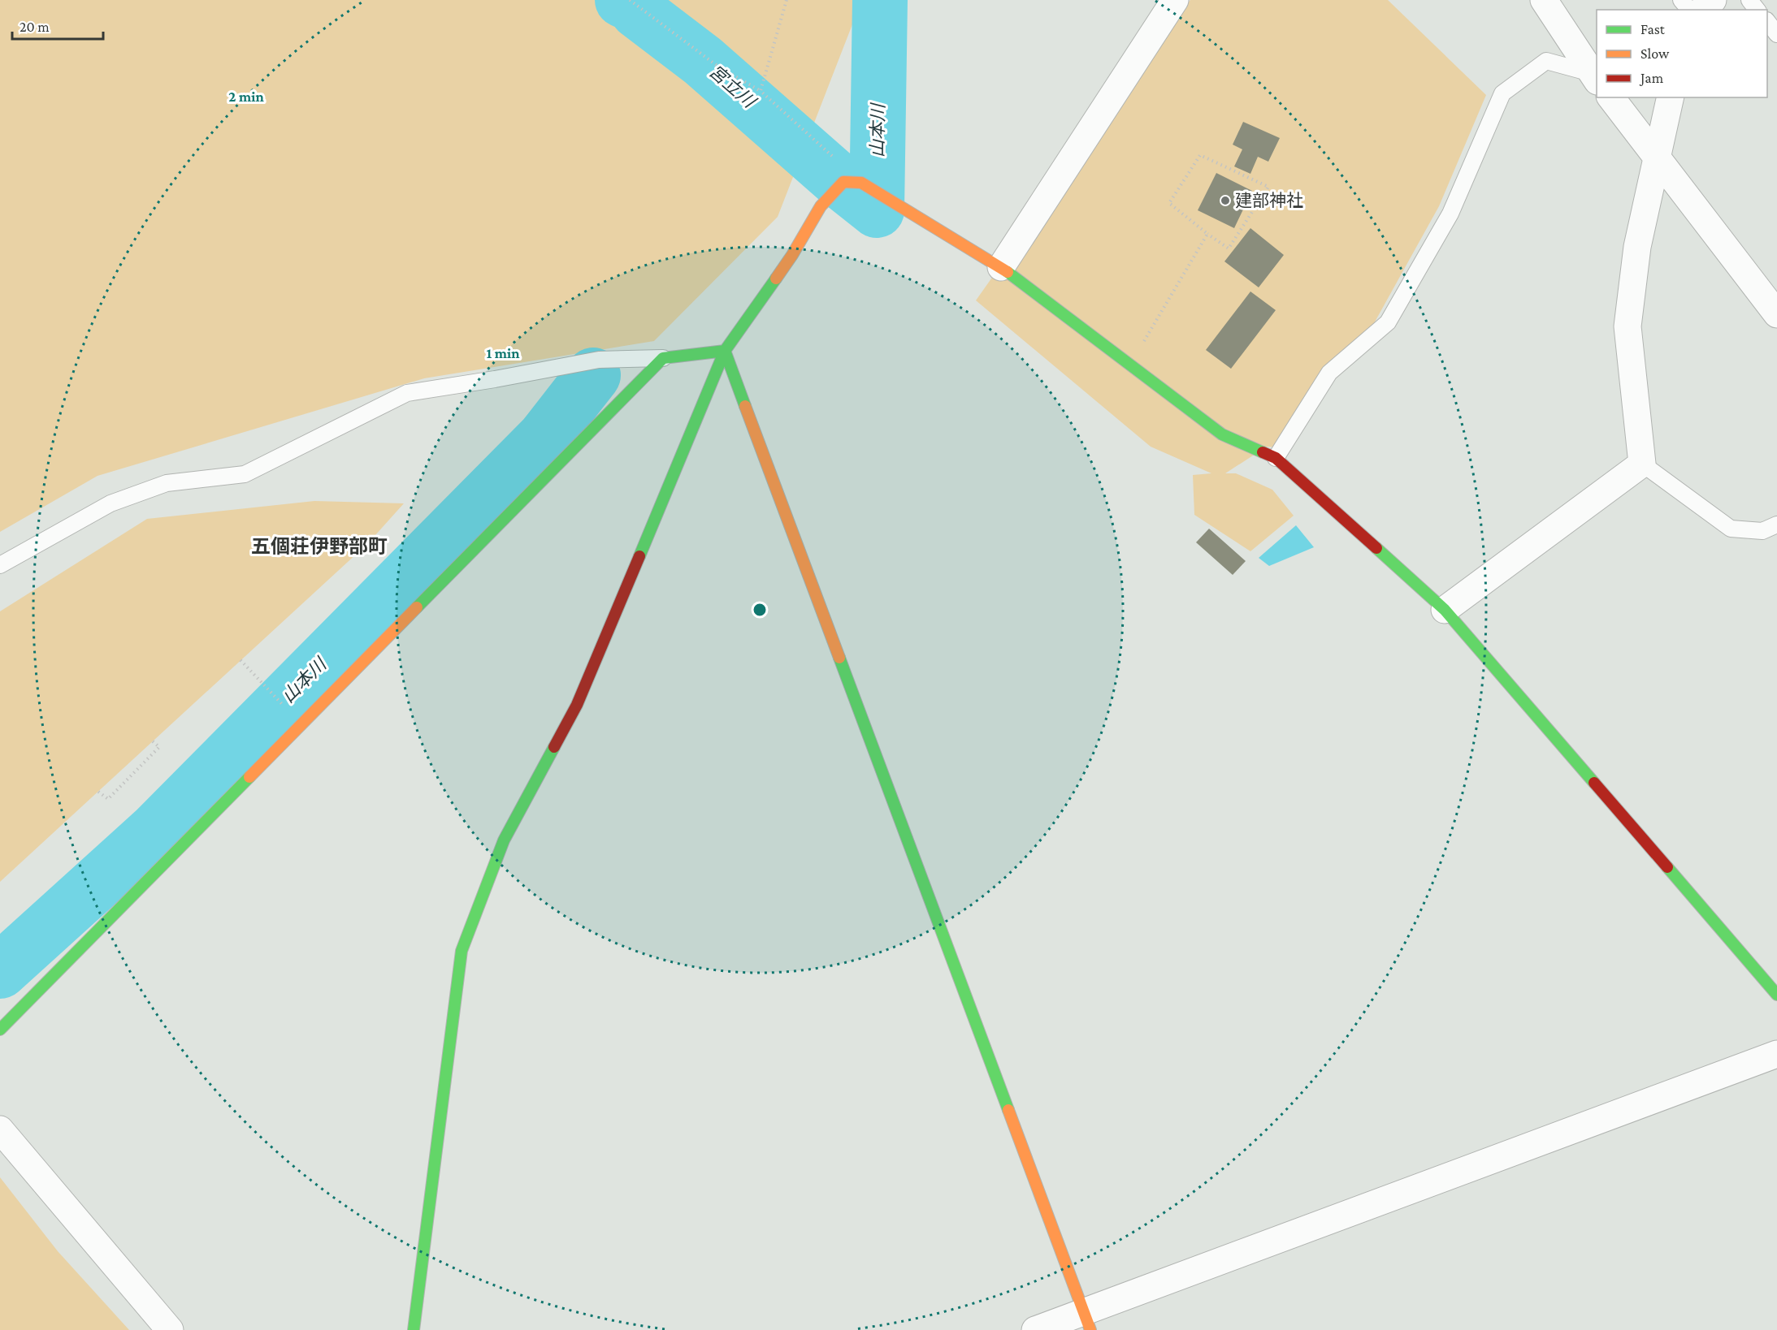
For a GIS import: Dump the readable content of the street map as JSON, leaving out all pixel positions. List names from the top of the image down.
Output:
{
  "districts": ["五個荘伊野部町"],
  "water": ["宮立川", "山本川"],
  "places": ["建部神社"],
  "legend": ["Fast", "Slow", "Jam"],
  "scale_bar": "20 m",
  "rings": ["2 min", "1 min"]
}
